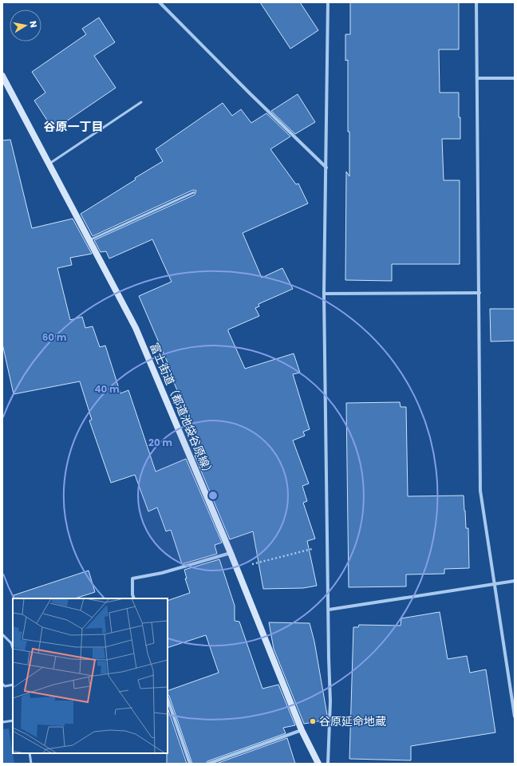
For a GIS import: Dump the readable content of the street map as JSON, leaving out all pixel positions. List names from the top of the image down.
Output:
{
  "streets": {
    "main road": ["富士街道（都道池袋谷原線）"]
  },
  "districts": ["谷原一丁目"],
  "places": ["谷原延命地蔵"],
  "north": "right",
  "rings": ["60 m", "40 m", "20 m"]
}
